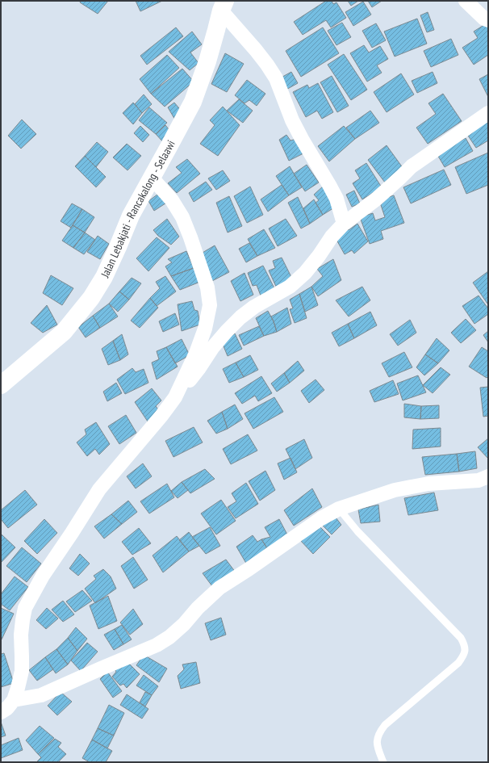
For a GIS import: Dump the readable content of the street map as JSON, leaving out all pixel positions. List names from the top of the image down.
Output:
{
  "streets": {
    "main road": ["Jalan Lebakjati - Rancakalong - Selaawi"]
  }
}
